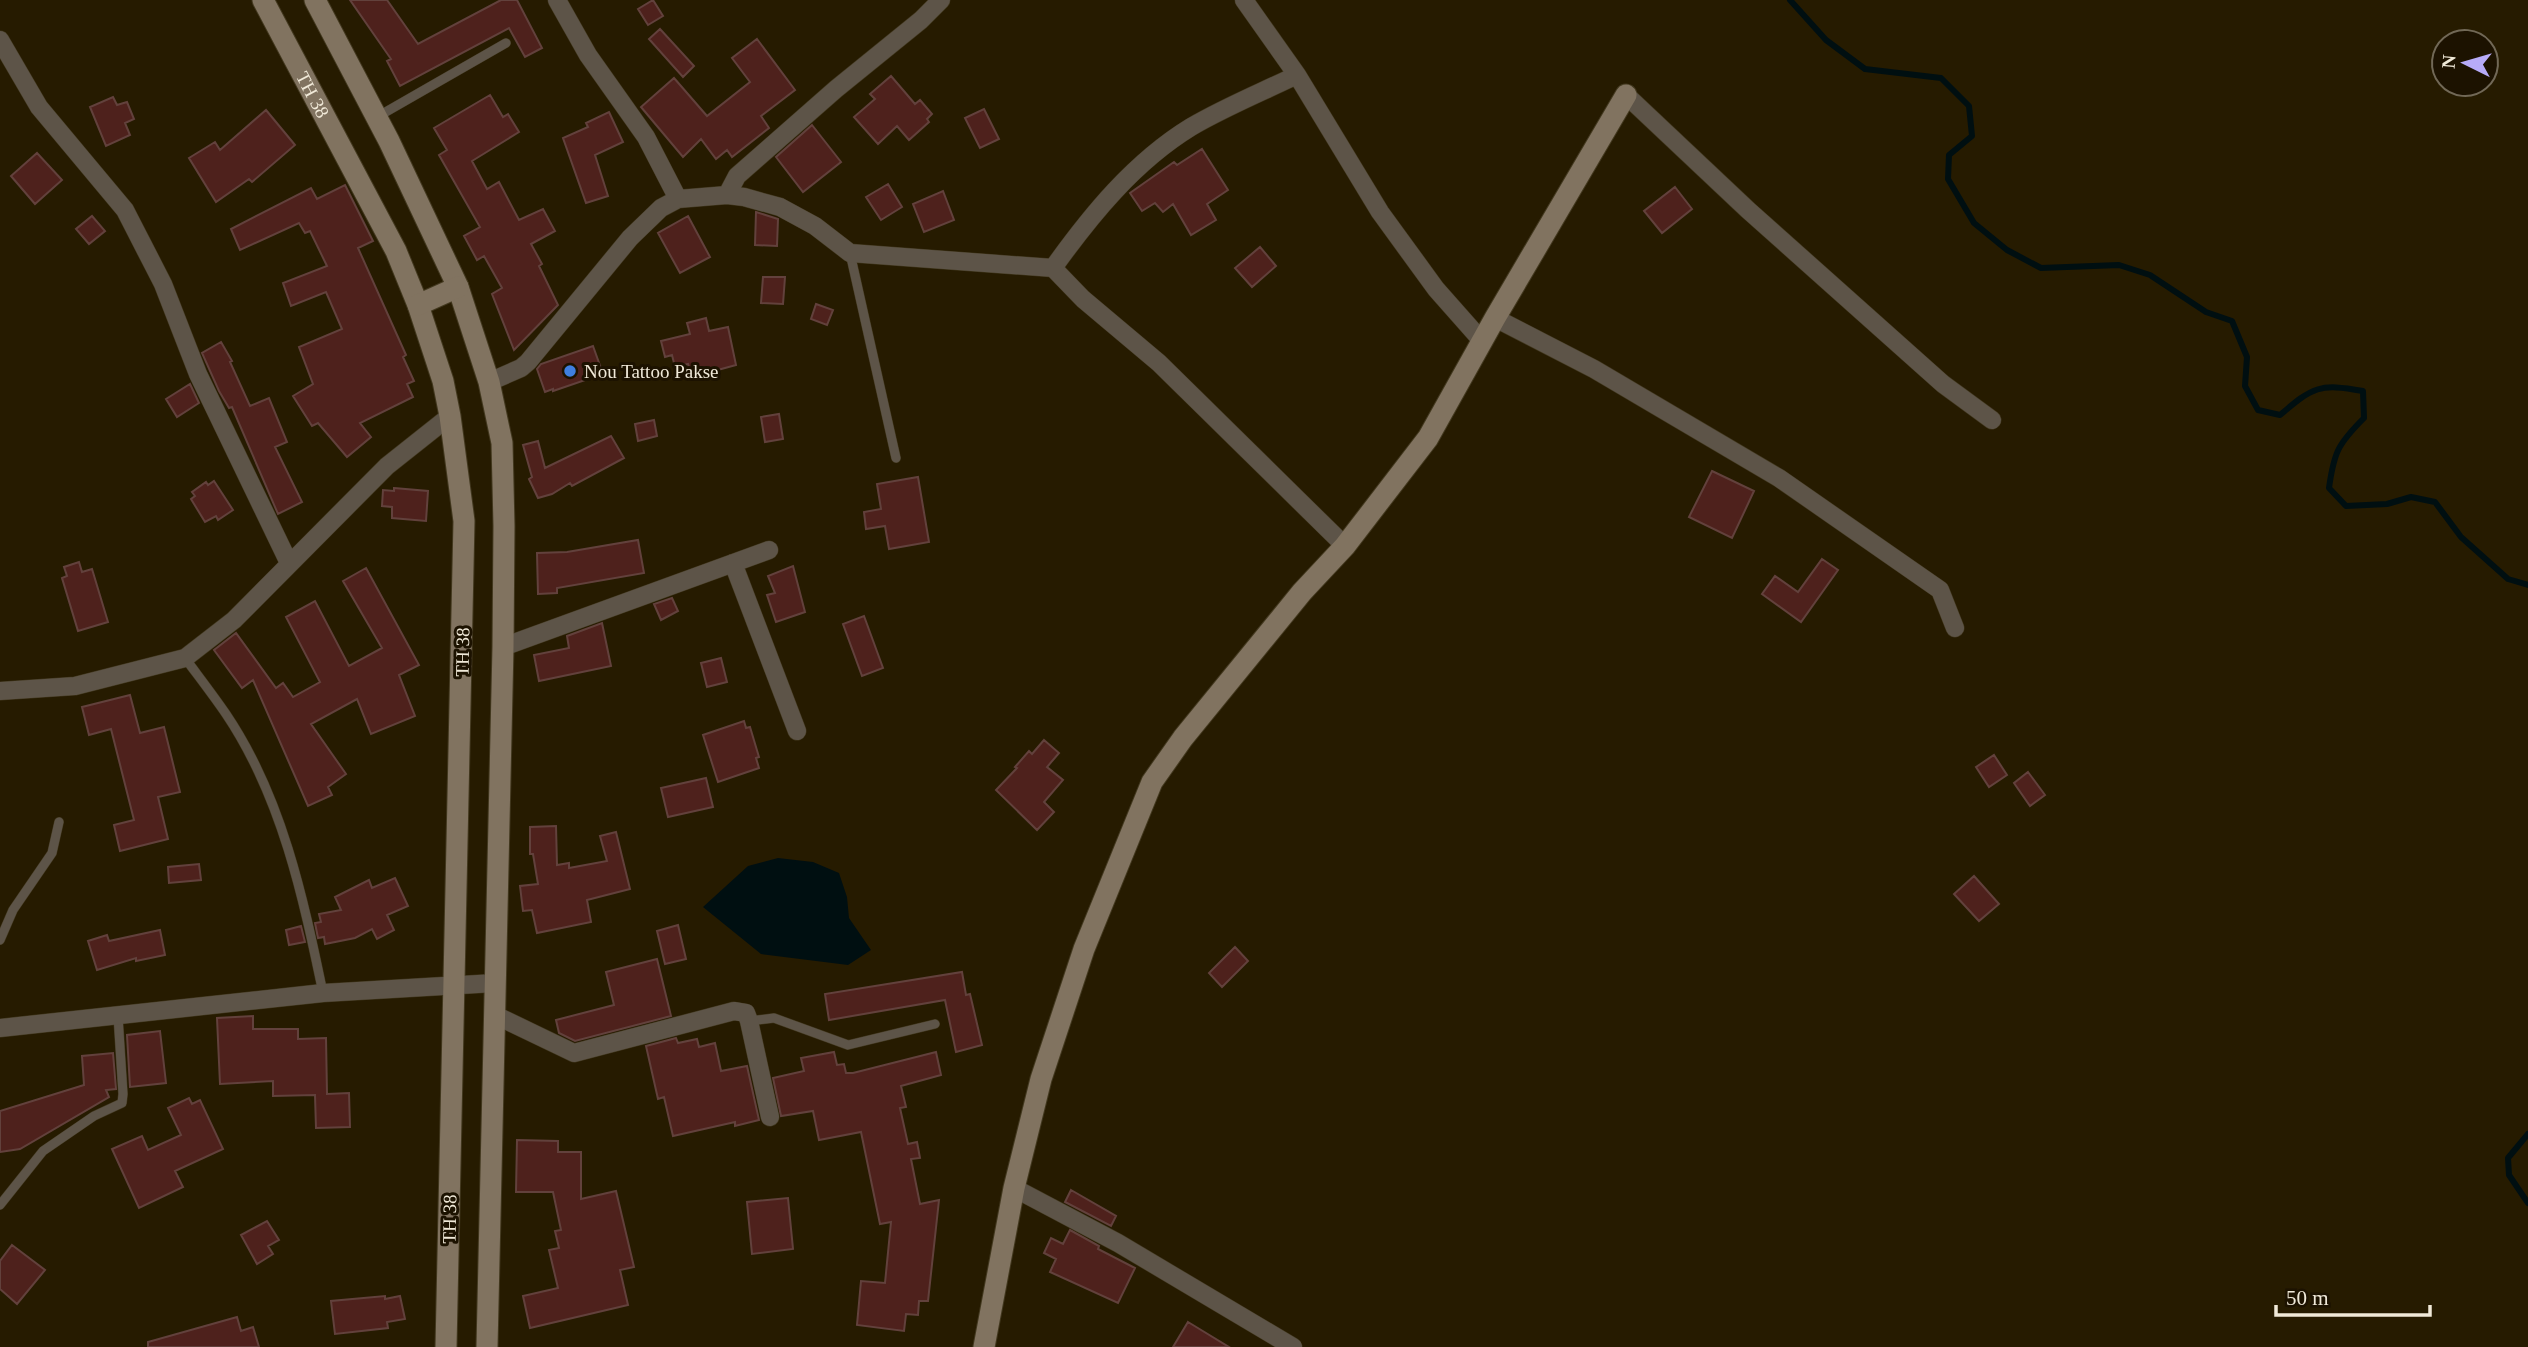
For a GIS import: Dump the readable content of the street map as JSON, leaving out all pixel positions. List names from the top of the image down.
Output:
{
  "streets": {
    "street": ["TH 38"]
  },
  "places": ["Nou Tattoo Pakse"],
  "scale_bar": "50 m",
  "north": "left"
}
